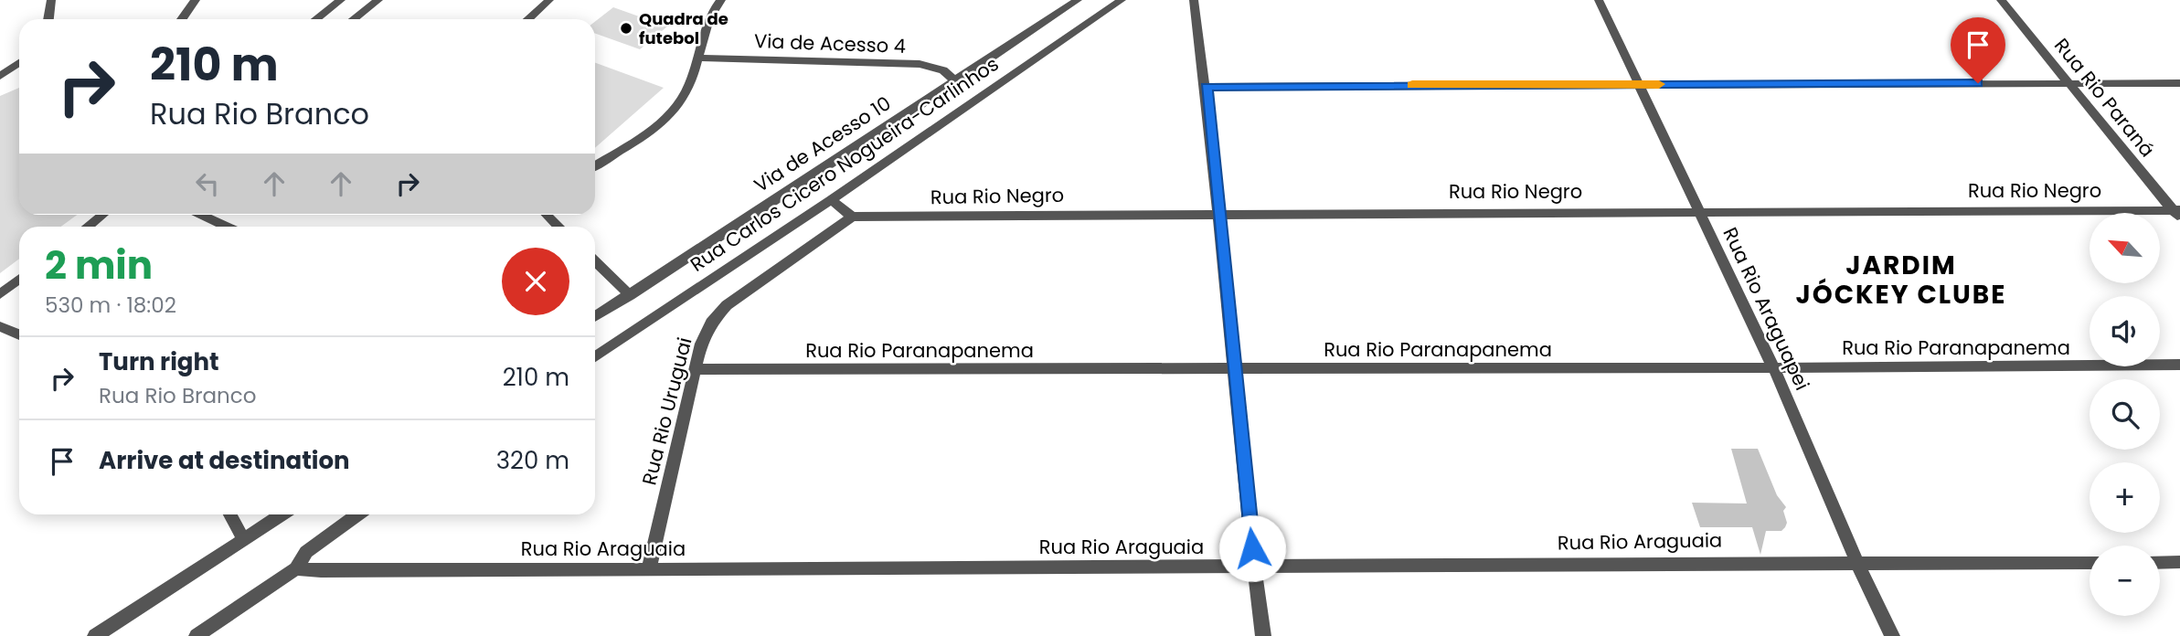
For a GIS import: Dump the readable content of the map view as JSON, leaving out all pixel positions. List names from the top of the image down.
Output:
{
  "streets": {
    "street": [
      "Via de Acesso 4",
      "Rua Rio Paraná",
      "Via de Acesso 10",
      "Rua Carlos Cicero Nogueira-Carlinhos",
      "Rua Rio Negro",
      "Rua Rio Araguapei",
      "Rua Rio Paranapanema",
      "Rua Rio Uruguai",
      "Rua Rio Araguaia"
    ]
  },
  "crossings": [
    ["Via de Acesso 4", "Via de Acesso 10"],
    ["Rua Rio Paraná", "Rua Rio Negro"],
    ["Rua Rio Negro", "Rua Rio Araguapei"],
    ["Rua Rio Negro", "Rua Rio Uruguai"],
    ["Rua Rio Araguapei", "Rua Rio Paranapanema"],
    ["Rua Rio Araguapei", "Rua Rio Araguaia"],
    ["Rua Rio Paranapanema", "Rua Rio Uruguai"],
    ["Rua Rio Uruguai", "Rua Rio Araguaia"]
  ],
  "districts": ["JARDIM JÓCKEY CLUBE"],
  "places": ["Quadra de futebol"],
  "north": "top left",
  "page": {
    "turn": ["210 m", "Rua Rio Branco"],
    "map_buttons": ["+", "−"],
    "heading": ["2 min", "530 m · 18:02"],
    "list": [
      {
        "name": "Turn right",
        "note": "Rua Rio Branco",
        "value": "210 m"
      },
      {
        "name": "Arrive at destination",
        "value": "320 m"
      }
    ]
  }
}
